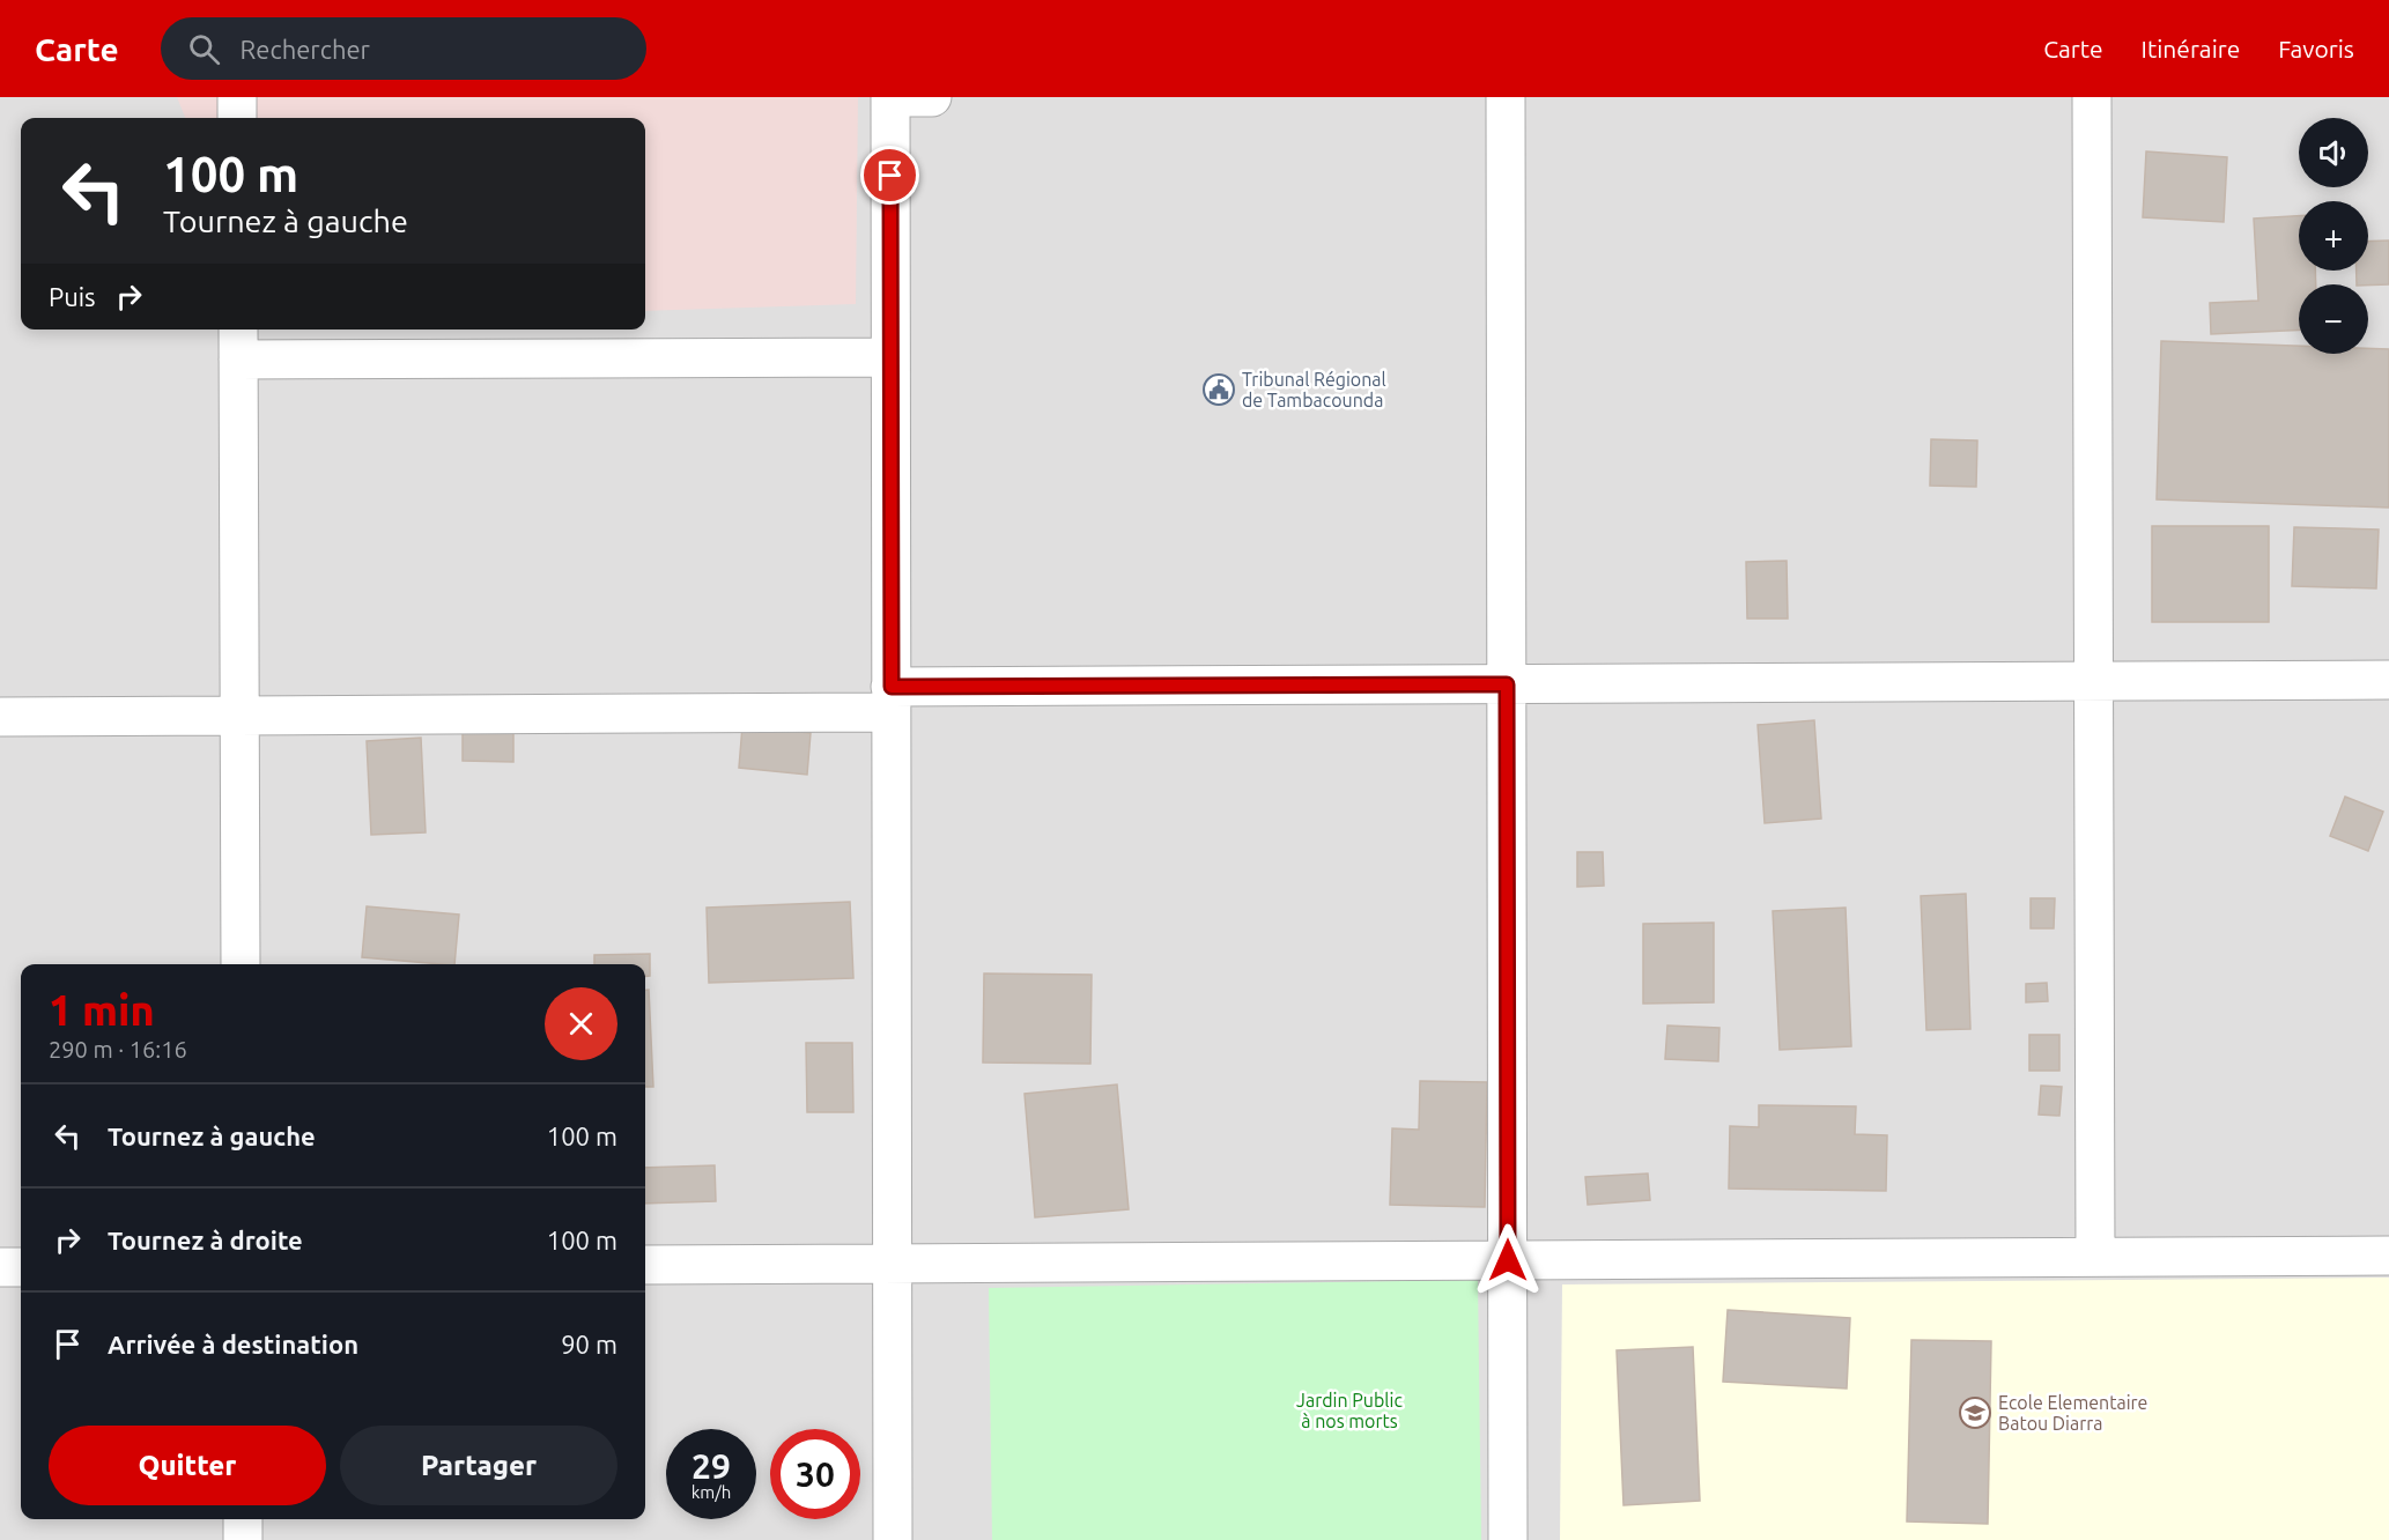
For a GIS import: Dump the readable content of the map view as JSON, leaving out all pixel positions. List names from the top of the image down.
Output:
{
  "parks": ["Jardin Public à nos morts"],
  "places": {
    "public building": ["Tribunal Régional de Tambacounda"],
    "school or university": ["Ecole Elementaire Batou Diarra"]
  },
  "page": {
    "header": "Carte",
    "search": "Rechercher",
    "nav": ["Carte", "Itinéraire", "Favoris"],
    "map_buttons": ["+", "−"],
    "turn": ["100 m", "Tournez à gauche"],
    "then": "Puis",
    "heading": ["1 min", "290 m · 16:16"],
    "list": [
      {
        "name": "Tournez à gauche",
        "value": "100 m"
      },
      {
        "name": "Tournez à droite",
        "value": "100 m"
      },
      {
        "name": "Arrivée à destination",
        "value": "90 m"
      }
    ],
    "buttons": ["Quitter", "Partager"],
    "speed": "29 km/h",
    "limit": "30"
  }
}
